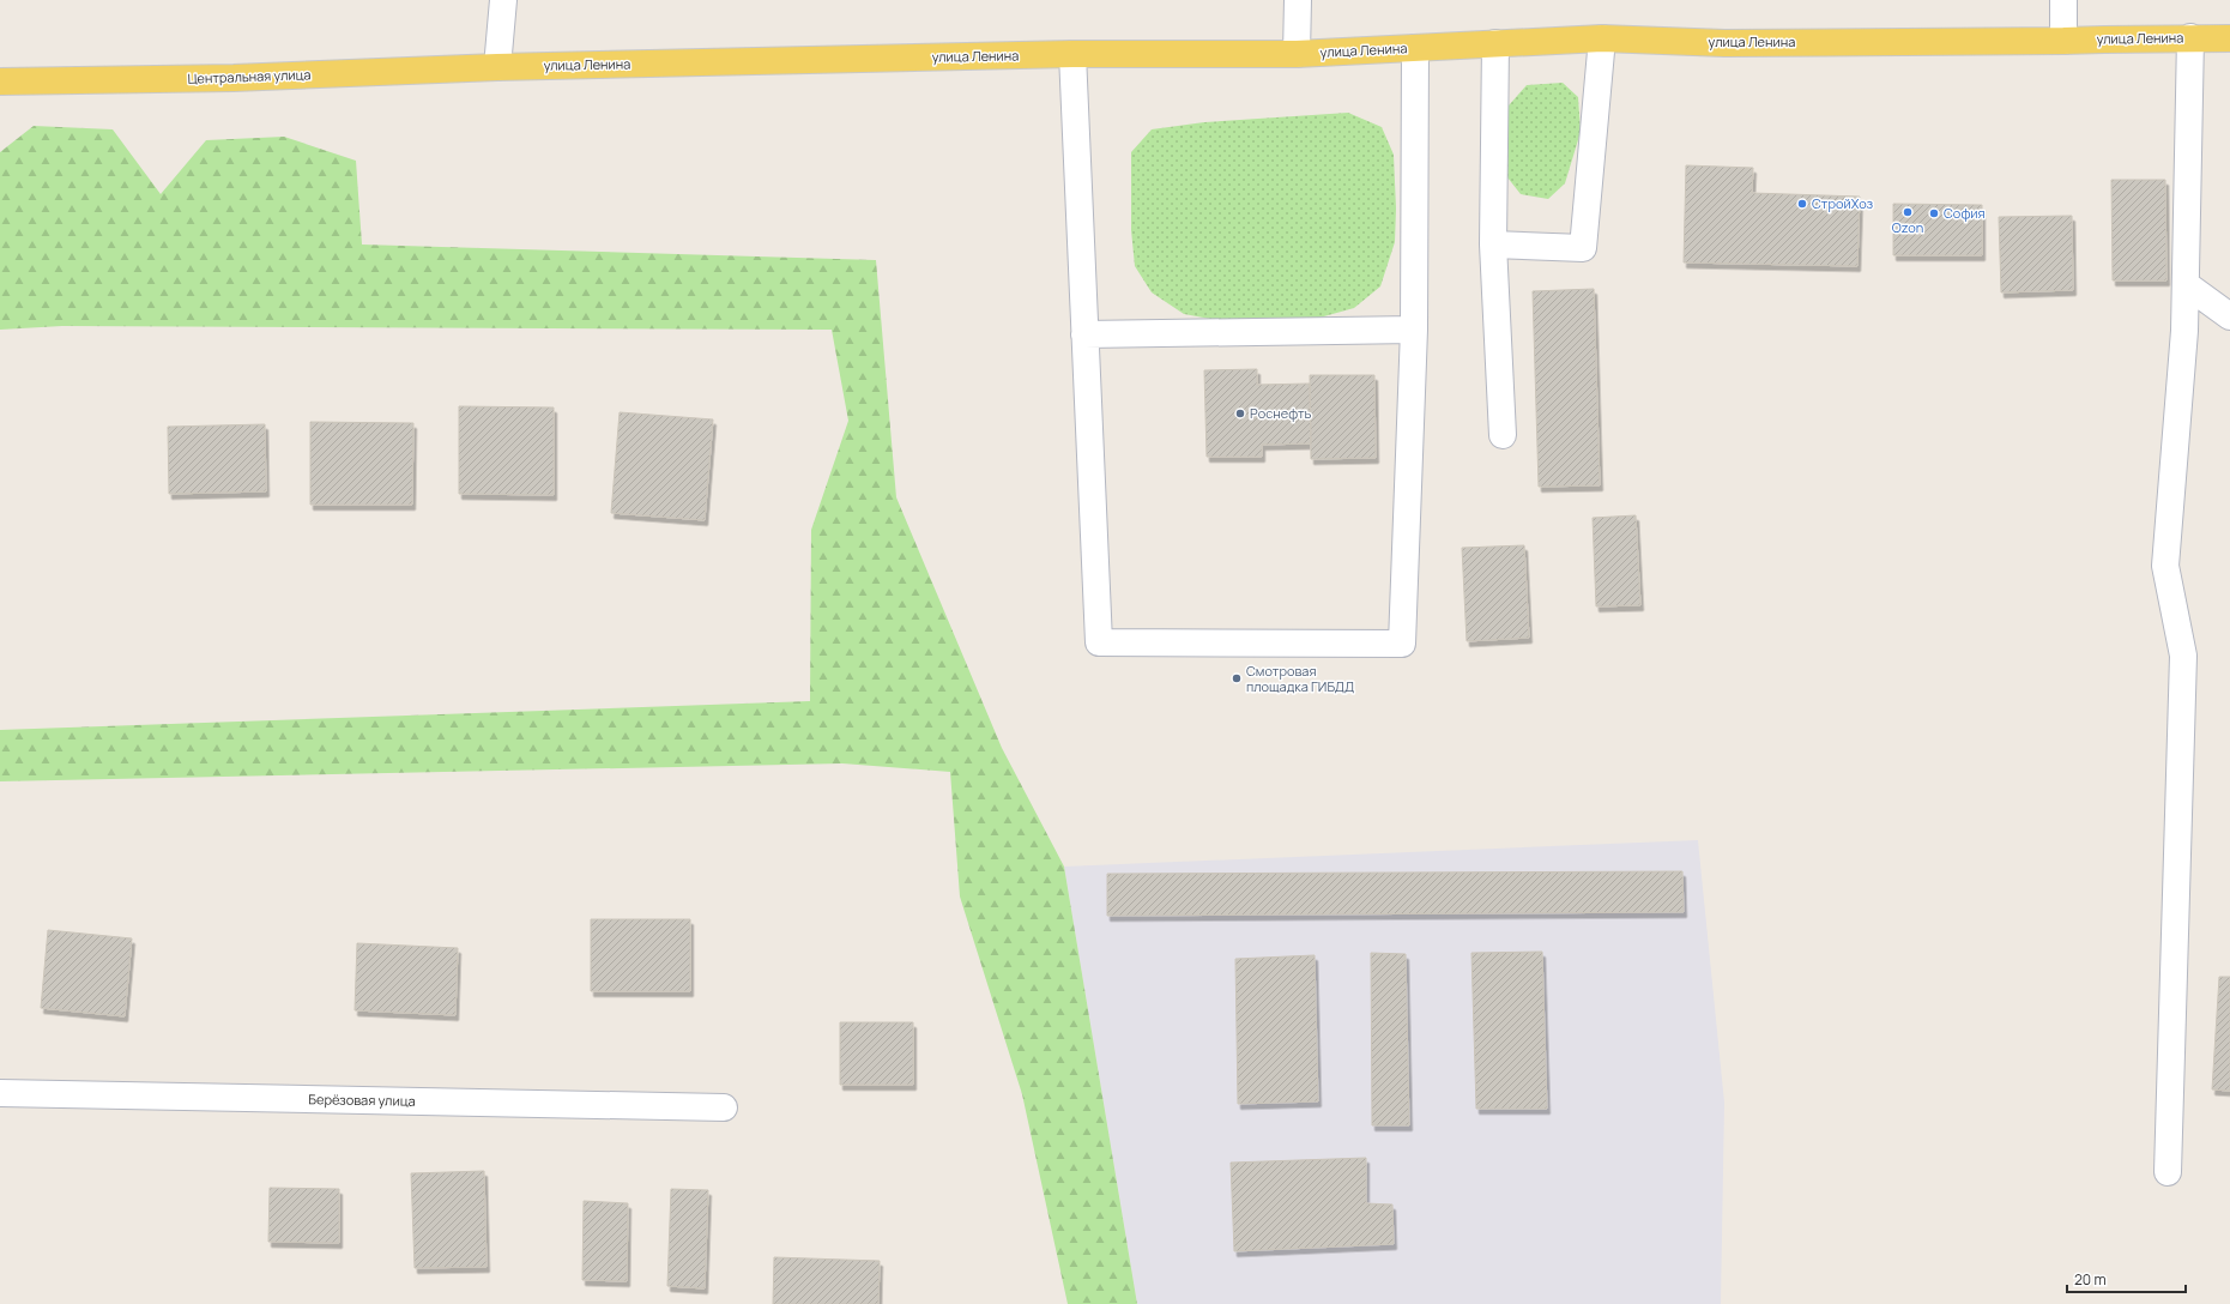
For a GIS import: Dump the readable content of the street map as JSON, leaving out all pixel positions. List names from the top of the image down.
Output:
{
  "streets": {
    "main road": ["улица Ленина", "Центральная улица"],
    "street": ["Берёзовая улица"]
  },
  "crossings": [
    ["улица Ленина", "Центральная улица"]
  ],
  "places": [
    "СтройХоз",
    "Ozon",
    "София",
    "Роснефть",
    "Смотровая площадка ГИБДД"
  ],
  "scale_bar": "20 m"
}
